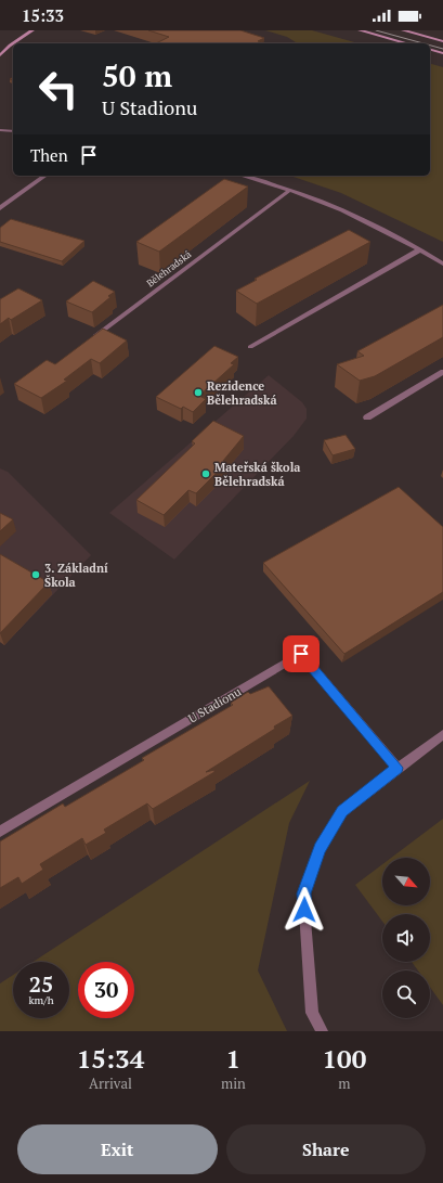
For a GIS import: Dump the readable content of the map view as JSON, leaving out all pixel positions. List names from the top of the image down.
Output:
{
  "streets": {
    "street": ["Bělehradská", "U Stadionu"]
  },
  "places": ["Rezidence Bělehradská", "Mateřská škola Bělehradská", "3. Základní Škola"],
  "north": "bottom right",
  "page": {
    "status": "15:33",
    "turn": ["50 m", "U Stadionu"],
    "then": "Then",
    "speed": "25 km/h",
    "limit": "30",
    "eta": [
      "15:34",
      "Arrival",
      "1",
      "min",
      "100",
      "m"
    ],
    "buttons": ["Exit", "Share"]
  }
}
